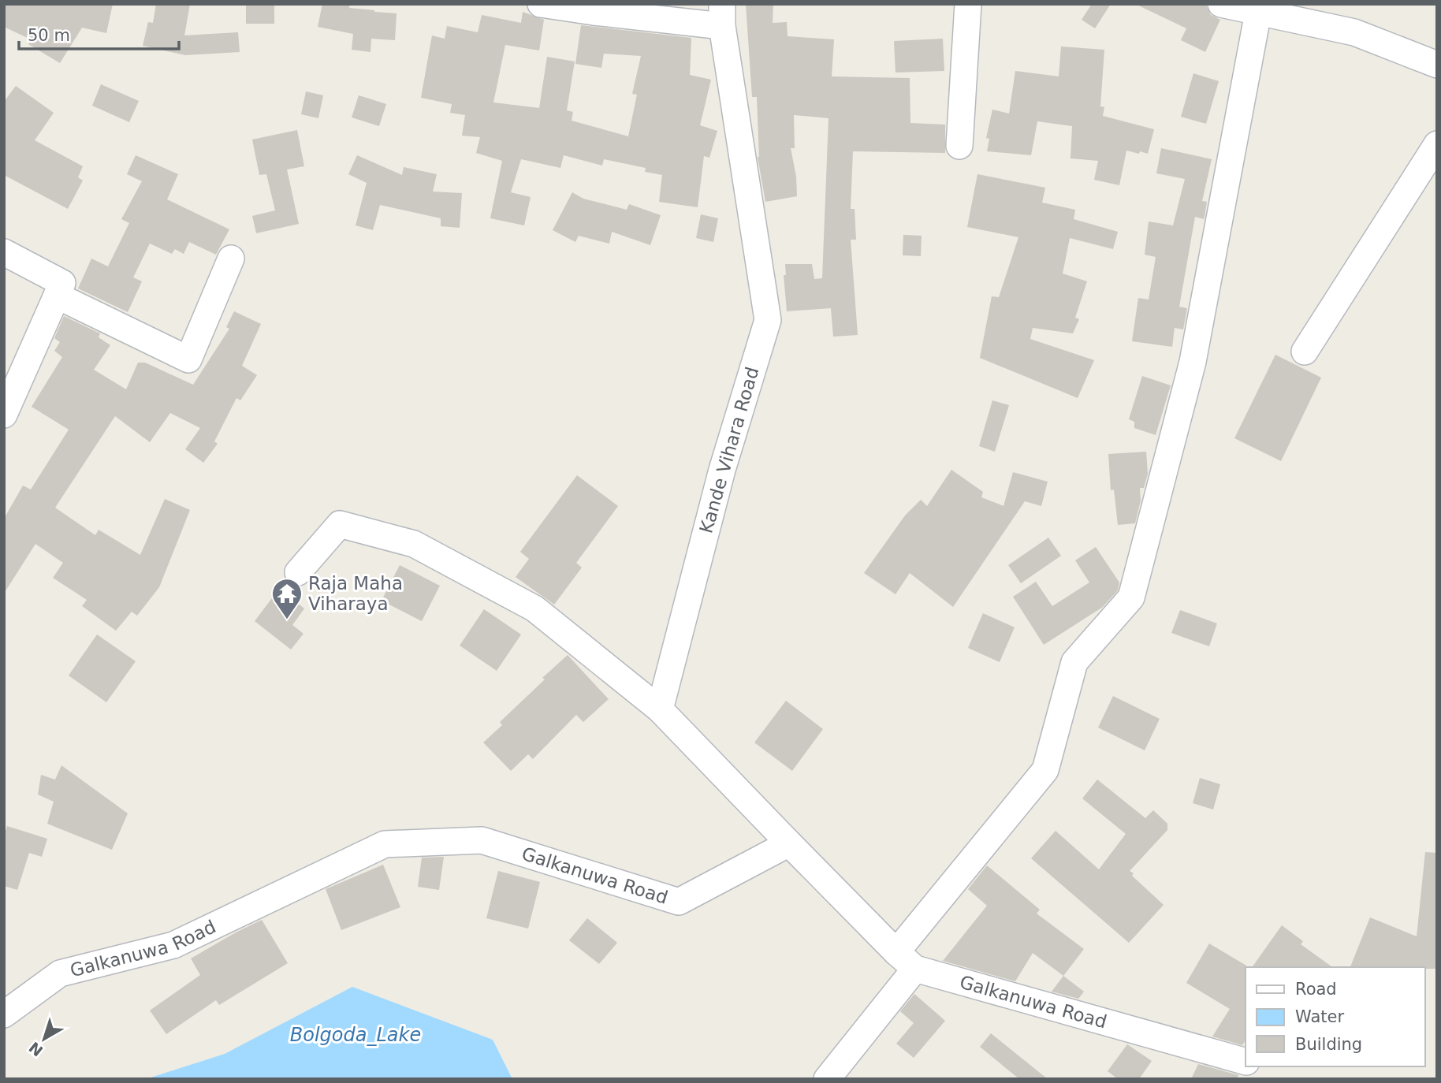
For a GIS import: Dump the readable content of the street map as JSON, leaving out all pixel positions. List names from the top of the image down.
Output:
{
  "streets": {
    "street": ["Kande Vihara Road", "Galkanuwa Road"]
  },
  "water": ["Bolgoda_Lake"],
  "places": {
    "temple": ["Raja Maha Viharaya"]
  },
  "legend": ["Road", "Water", "Building"],
  "scale_bar": "50 m",
  "north": "bottom left"
}
